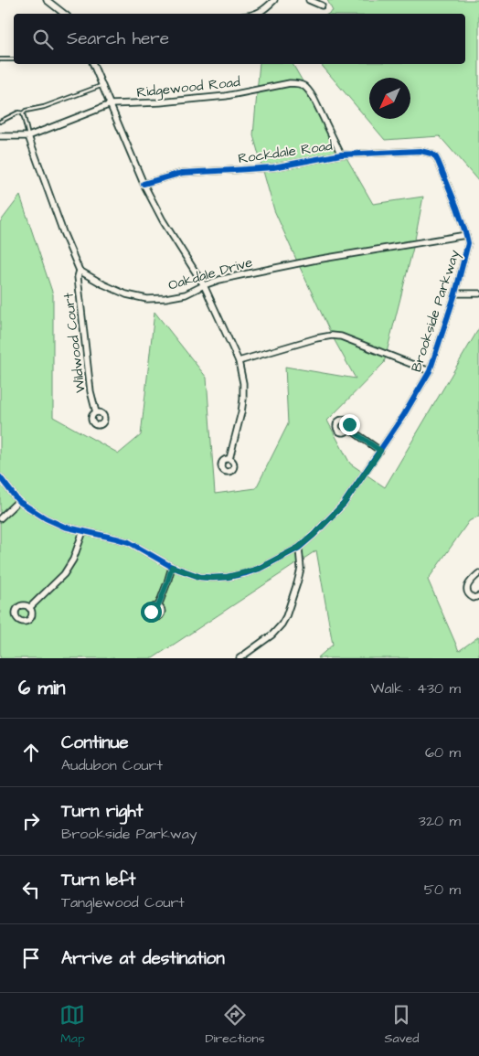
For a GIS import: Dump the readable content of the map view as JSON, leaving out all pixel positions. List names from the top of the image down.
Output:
{
  "streets": {
    "street": [
      "Ridgewood Road",
      "Rockdale Road",
      "Oakdale Drive",
      "Brookside Parkway",
      "Wildwood Court"
    ]
  },
  "crossings": [
    ["Ridgewood Road", "Rockdale Road"],
    ["Rockdale Road", "Brookside Parkway"],
    ["Oakdale Drive", "Brookside Parkway"],
    ["Oakdale Drive", "Wildwood Court"]
  ],
  "north": "bottom left",
  "page": {
    "search": "Search here",
    "heading": ["6 min", "Walk · 430 m"],
    "list": [
      ["Continue", "Audubon Court", "60 m"],
      ["Turn right", "Brookside Parkway", "320 m"],
      ["Turn left", "Tanglewood Court", "50 m"],
      "Arrive at destination"
    ],
    "nav": ["Map", "Directions", "Saved"]
  }
}
